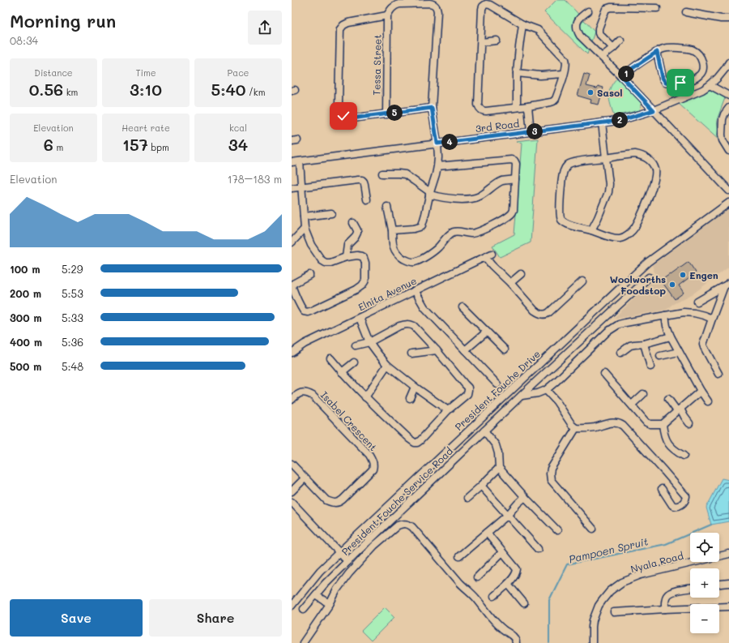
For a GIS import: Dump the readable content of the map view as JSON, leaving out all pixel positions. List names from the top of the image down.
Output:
{
  "streets": {
    "street": [
      "Tessa Street",
      "3rd Road",
      "Elnita Avenue",
      "President Fouche Drive",
      "Isabel Crescent",
      "President Fouche Service Road",
      "Nyala Road"
    ]
  },
  "water": ["Pampoen Spruit"],
  "places": ["Sasol", "Engen", "Woolworths Foodstop"],
  "page": {
    "heading": ["Morning run", "08:34"],
    "stats": [
      ["Distance", "0.56 km"],
      ["Time", "3:10"],
      ["Pace", "5:40 /km"],
      ["Elevation", "6 m"],
      ["Heart rate", "157 bpm"],
      ["kcal", "34"]
    ],
    "pins": [
      "1",
      "5",
      "2",
      "3",
      "4"
    ],
    "chart": ["Elevation", "178–183 m"],
    "list": [
      {
        "name": "100 m",
        "note": "5:29"
      },
      {
        "name": "200 m",
        "note": "5:53"
      },
      {
        "name": "300 m",
        "note": "5:33"
      },
      {
        "name": "400 m",
        "note": "5:36"
      },
      {
        "name": "500 m",
        "note": "5:48"
      }
    ],
    "map_buttons": ["+", "−"],
    "buttons": ["Save", "Share"]
  }
}
